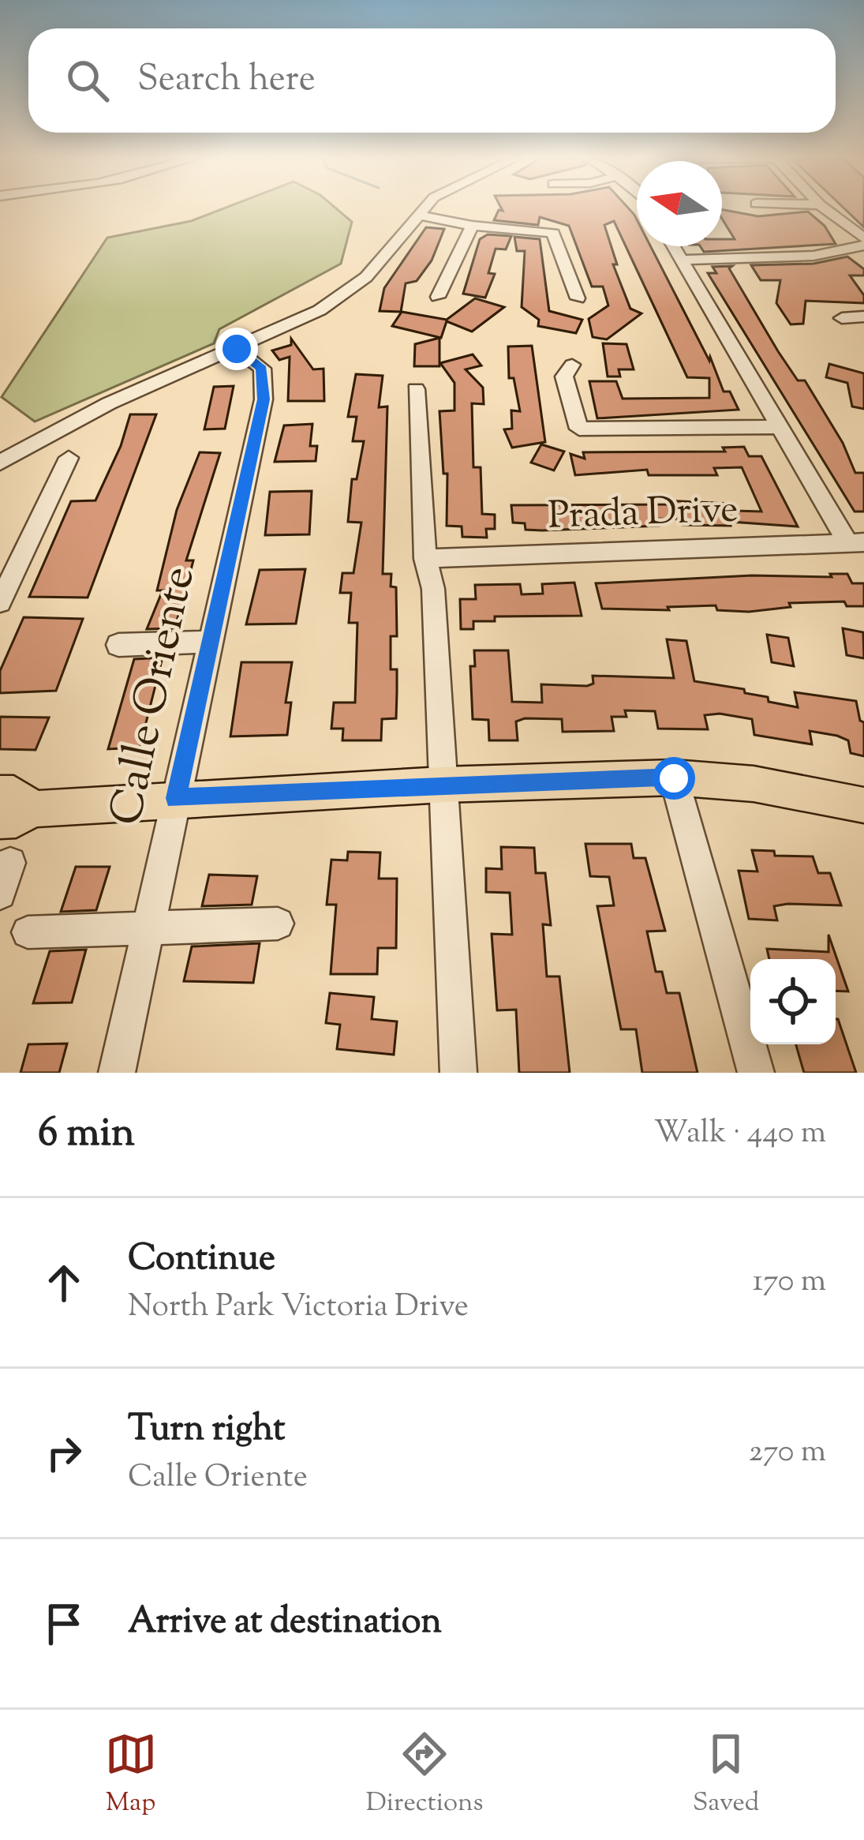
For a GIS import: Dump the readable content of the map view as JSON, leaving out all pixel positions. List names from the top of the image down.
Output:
{
  "streets": {
    "street": ["Prada Drive", "Calle Oriente"]
  },
  "north": "left",
  "page": {
    "search": "Search here",
    "heading": ["6 min", "Walk · 440 m"],
    "list": [
      ["Continue", "North Park Victoria Drive", "170 m"],
      ["Turn right", "Calle Oriente", "270 m"],
      "Arrive at destination"
    ],
    "nav": ["Map", "Directions", "Saved"]
  }
}
